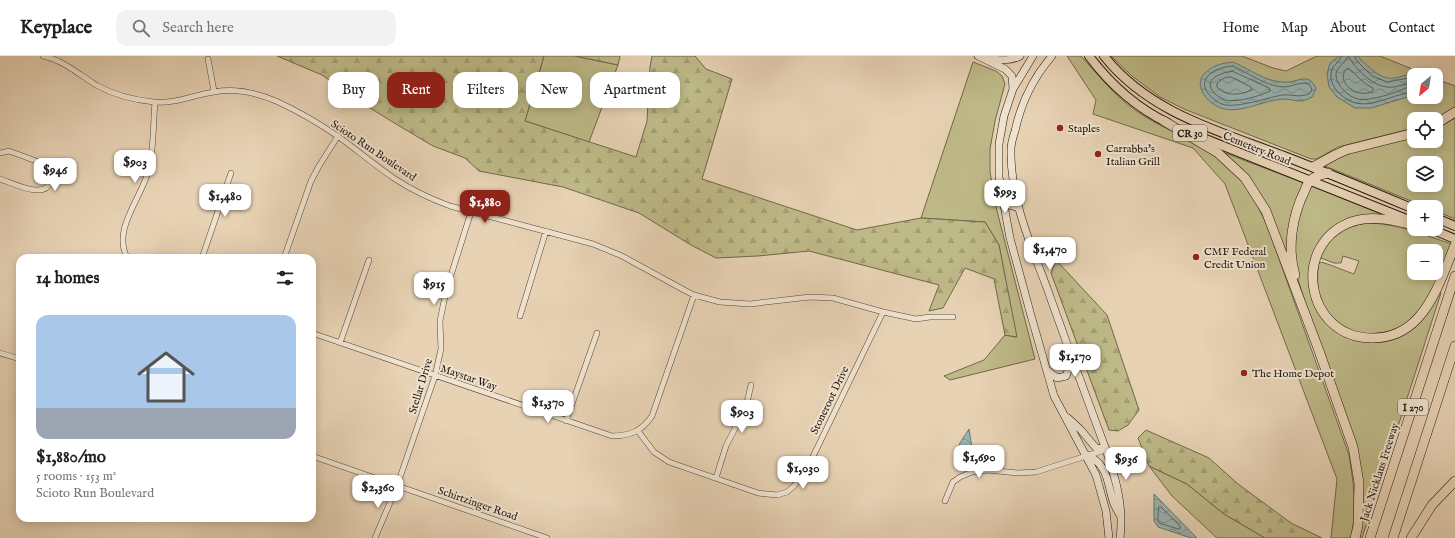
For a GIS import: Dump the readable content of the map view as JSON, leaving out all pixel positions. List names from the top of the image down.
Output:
{
  "streets": {
    "highway": ["I 270", "Jack Nicklaus Freeway"],
    "main road": ["CR 30", "Cemetery Road"],
    "street": [
      "Scioto Run Boulevard",
      "Maystar Way",
      "Stellar Drive",
      "Stoneroot Drive",
      "Schirtzinger Road"
    ]
  },
  "crossings": [
    ["Scioto Run Boulevard", "Stellar Drive"],
    ["Scioto Run Boulevard", "Stoneroot Drive"],
    ["Maystar Way", "Stellar Drive"],
    ["Maystar Way", "Stoneroot Drive"],
    ["Stellar Drive", "Schirtzinger Road"]
  ],
  "places": [
    "Staples",
    "Carrabba's Italian Grill",
    "CMF Federal Credit Union",
    "The Home Depot"
  ],
  "north": "bottom left",
  "page": {
    "header": "Keyplace",
    "search": "Search here",
    "nav": [
      "Home",
      "Map",
      "About",
      "Contact"
    ],
    "map_buttons": ["+", "−"],
    "chip": [
      "Buy",
      "Rent",
      "Filters",
      "New",
      "Apartment"
    ],
    "price": [
      "$903",
      "$946",
      "$993",
      "$1,480",
      "$1,880",
      "$1,470",
      "$915",
      "$1,170",
      "$1,370",
      "$903",
      "$1,690",
      "$936",
      "$1,030",
      "$2,360"
    ],
    "heading": "14 homes",
    "list": [
      {
        "name": "$1,880/mo",
        "note": "5 rooms · 153 m² · Scioto Run Boulevard"
      }
    ]
  }
}
